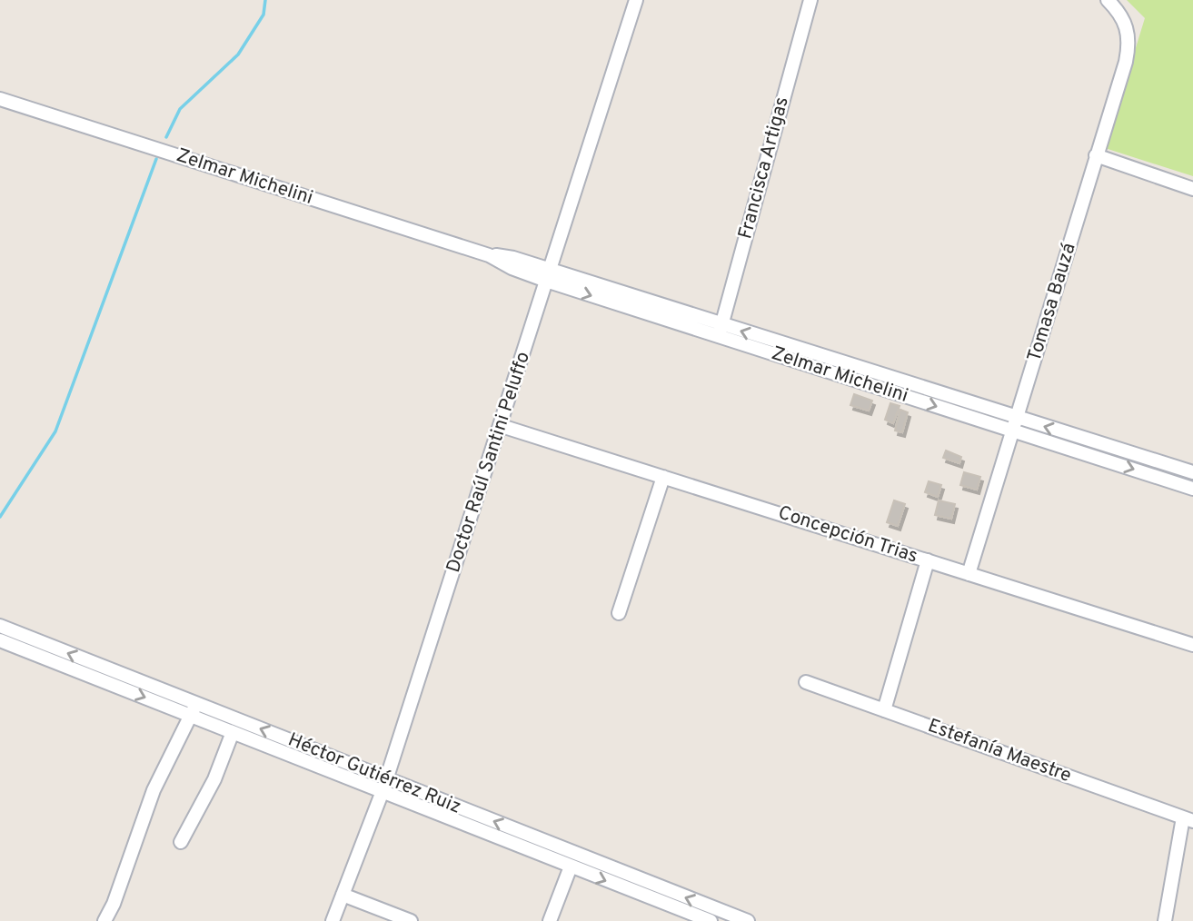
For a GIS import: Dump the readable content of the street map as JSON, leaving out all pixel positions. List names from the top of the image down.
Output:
{
  "streets": {
    "street": [
      "Francisca Artigas",
      "Zelmar Michelini",
      "Tomasa Bauzá",
      "Doctor Raúl Santini Peluffo",
      "Concepción Trias",
      "Estefanía Maestre",
      "Héctor Gutiérrez Ruiz"
    ]
  },
  "crossings": [
    ["Francisca Artigas", "Zelmar Michelini"],
    ["Zelmar Michelini", "Tomasa Bauzá"],
    ["Zelmar Michelini", "Doctor Raúl Santini Peluffo"],
    ["Tomasa Bauzá", "Concepción Trias"],
    ["Doctor Raúl Santini Peluffo", "Concepción Trias"],
    ["Doctor Raúl Santini Peluffo", "Héctor Gutiérrez Ruiz"]
  ]
}
